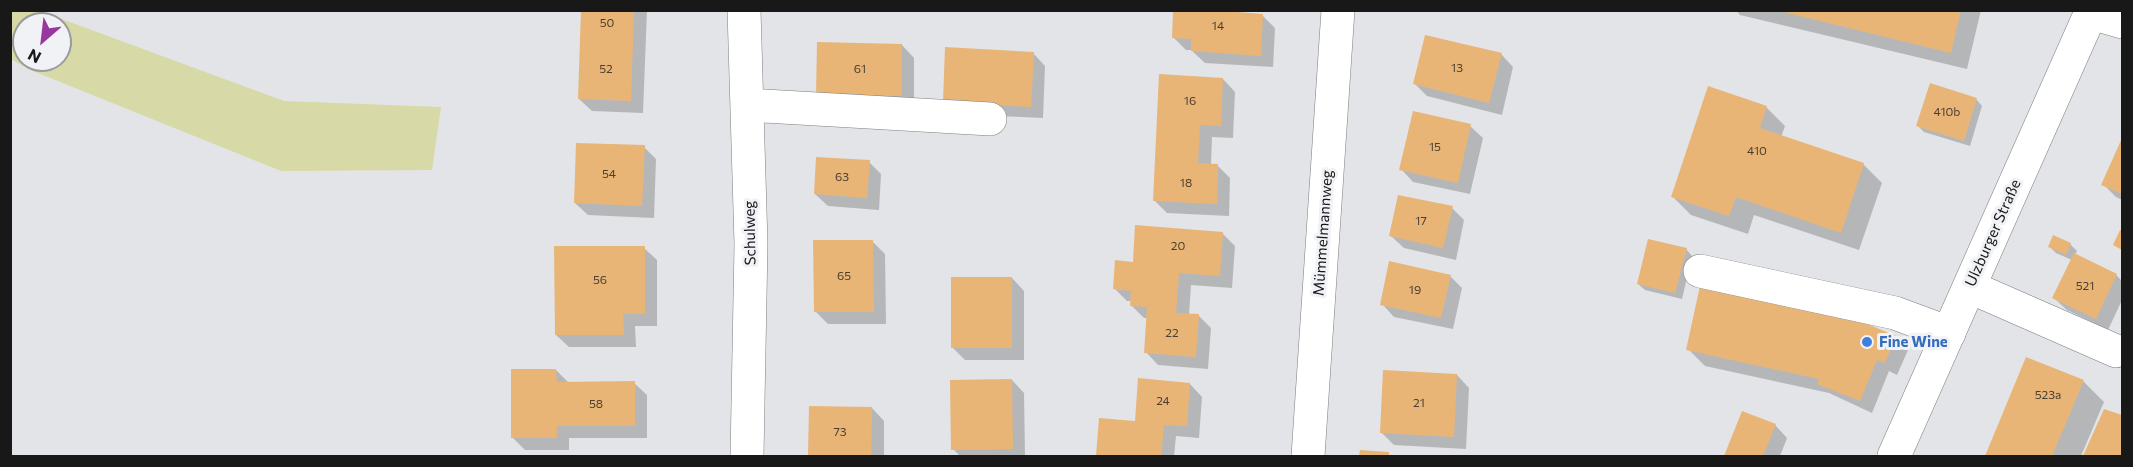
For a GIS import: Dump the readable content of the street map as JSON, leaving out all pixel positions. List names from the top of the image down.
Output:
{
  "streets": {
    "street": ["Schulweg", "Mümmelmannweg", "Ulzburger Straße"]
  },
  "places": ["Fine Wine"],
  "house_numbers": [
    "50",
    "14",
    "13",
    "52",
    "61",
    "16",
    "410b",
    "15",
    "410",
    "54",
    "63",
    "18",
    "17",
    "20",
    "65",
    "56",
    "521",
    "19",
    "22",
    "523a",
    "24",
    "21",
    "58",
    "73"
  ],
  "north": "bottom left"
}
